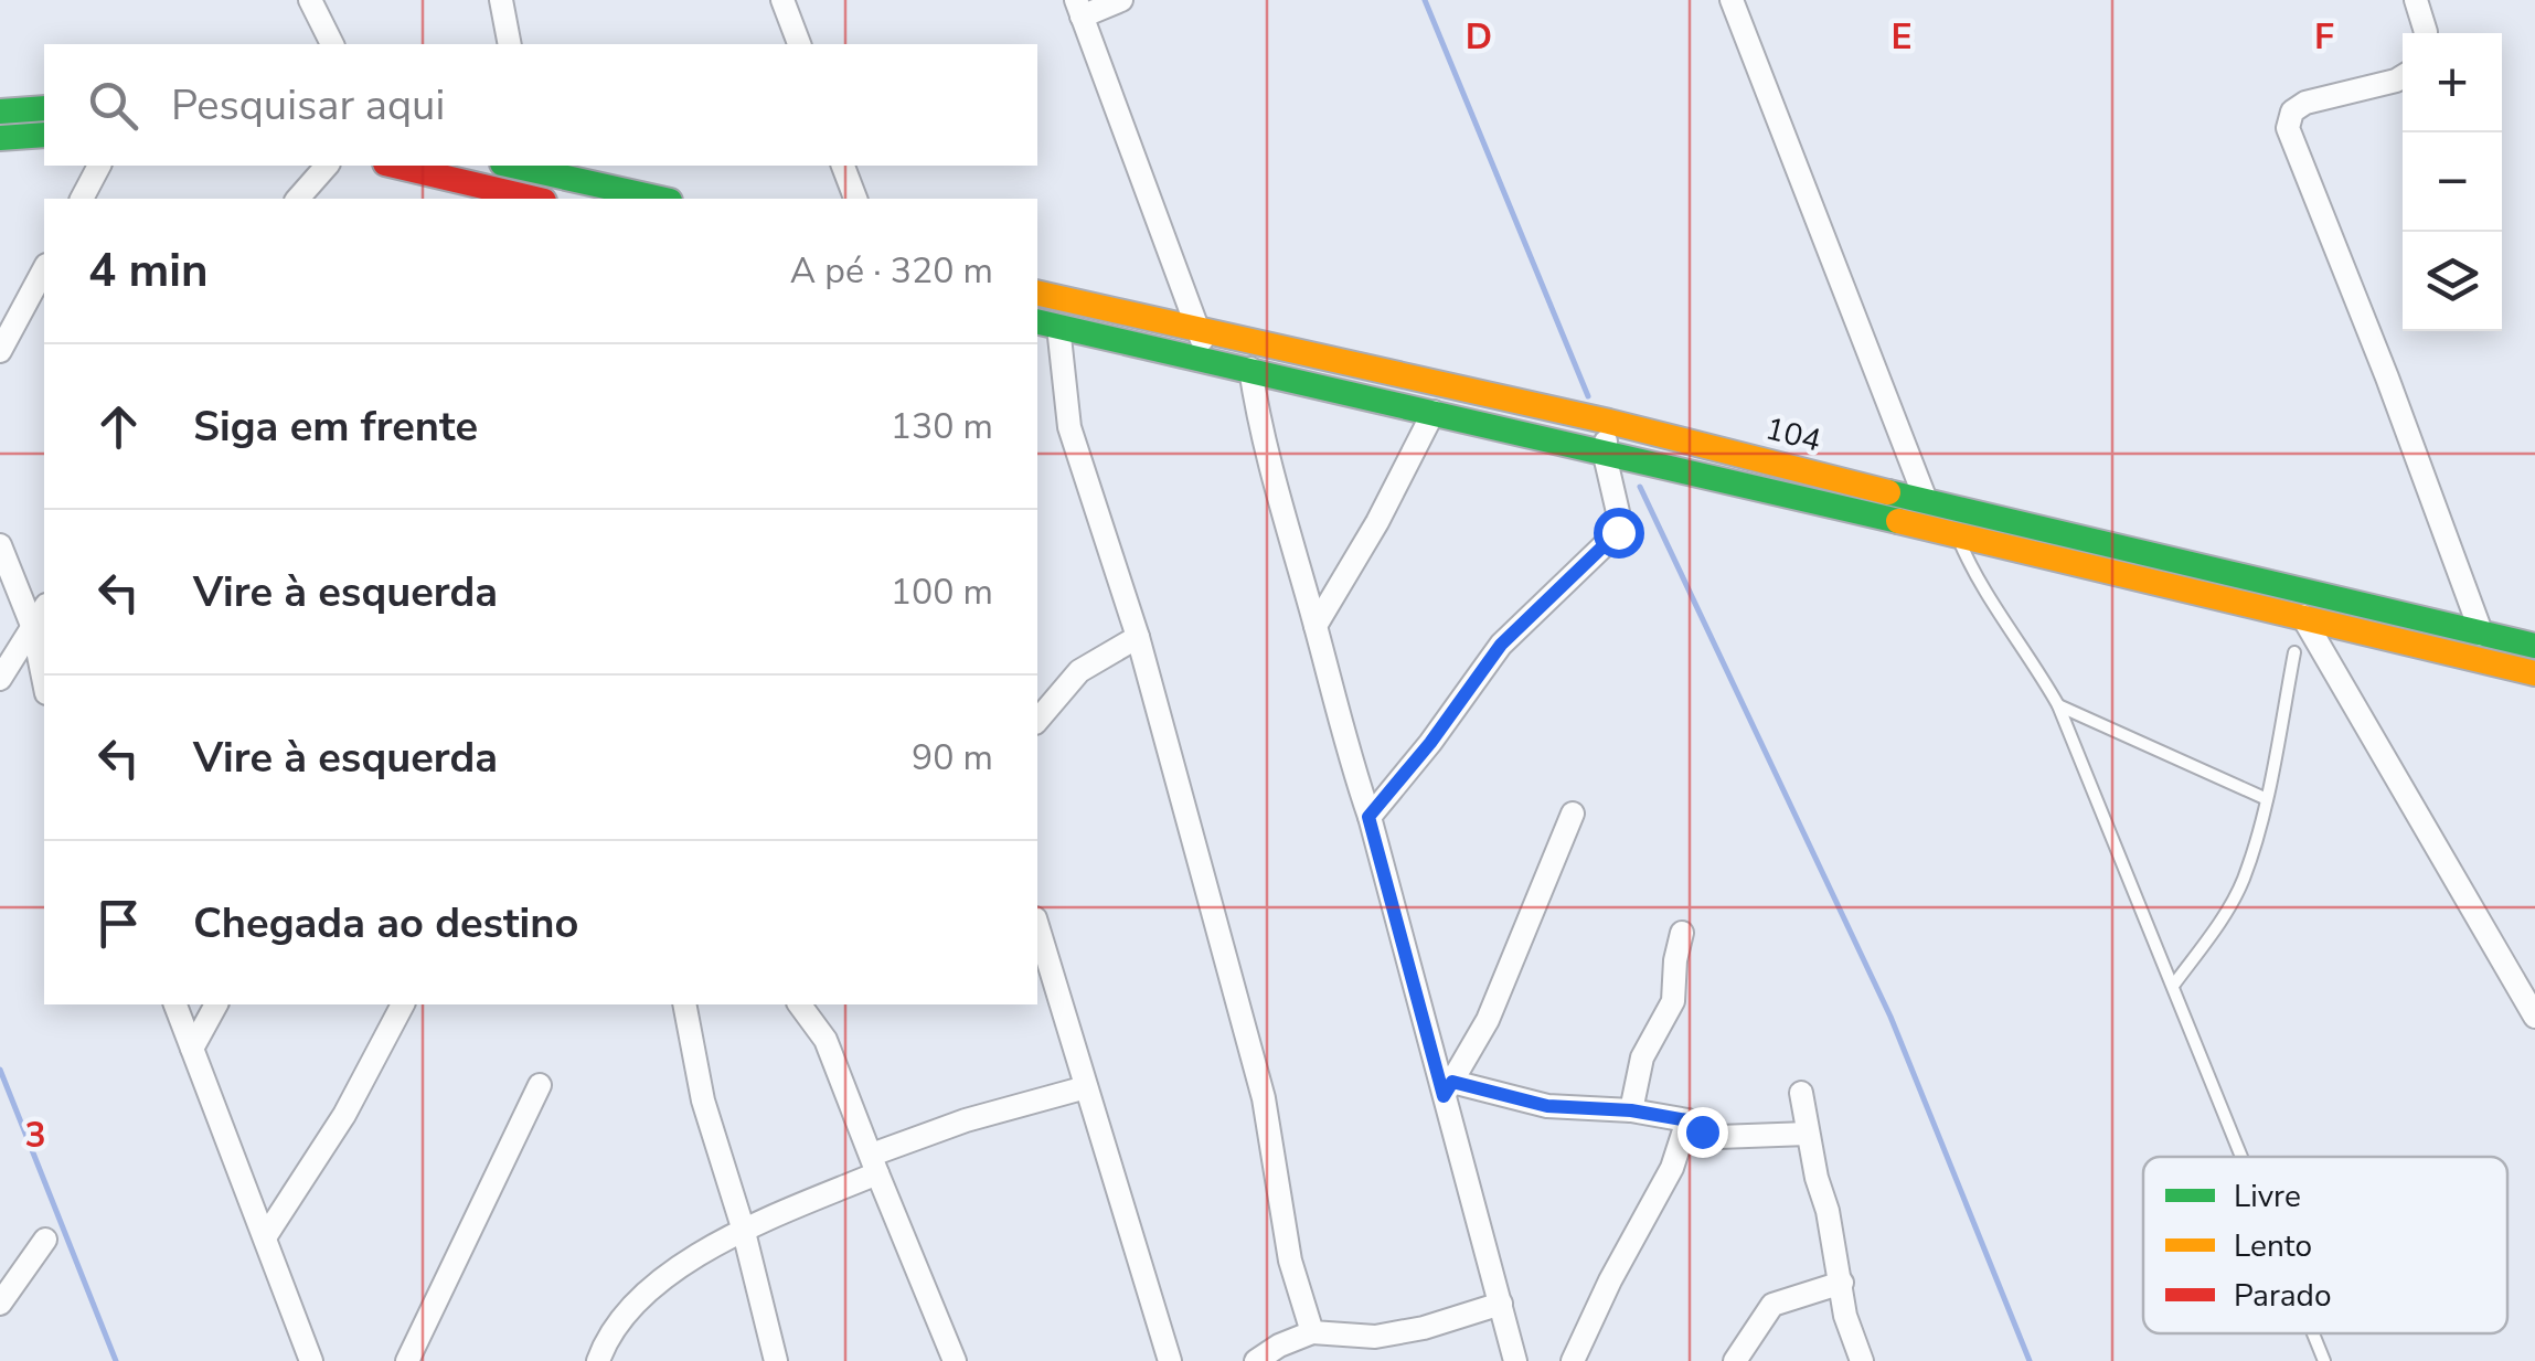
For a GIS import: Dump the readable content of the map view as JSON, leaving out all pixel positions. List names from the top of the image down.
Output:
{
  "streets": {
    "street": ["104"]
  },
  "legend": ["Livre", "Lento", "Parado"],
  "page": {
    "map_buttons": ["+", "−"],
    "search": "Pesquisar aqui",
    "heading": ["4 min", "A pé · 320 m"],
    "list": [
      ["Siga em frente", "130 m"],
      ["Vire à esquerda", "100 m"],
      ["Vire à esquerda", "90 m"],
      "Chegada ao destino"
    ]
  },
  "grid": {
    "columns": ["D", "E", "F"],
    "rows": ["3"]
  }
}
